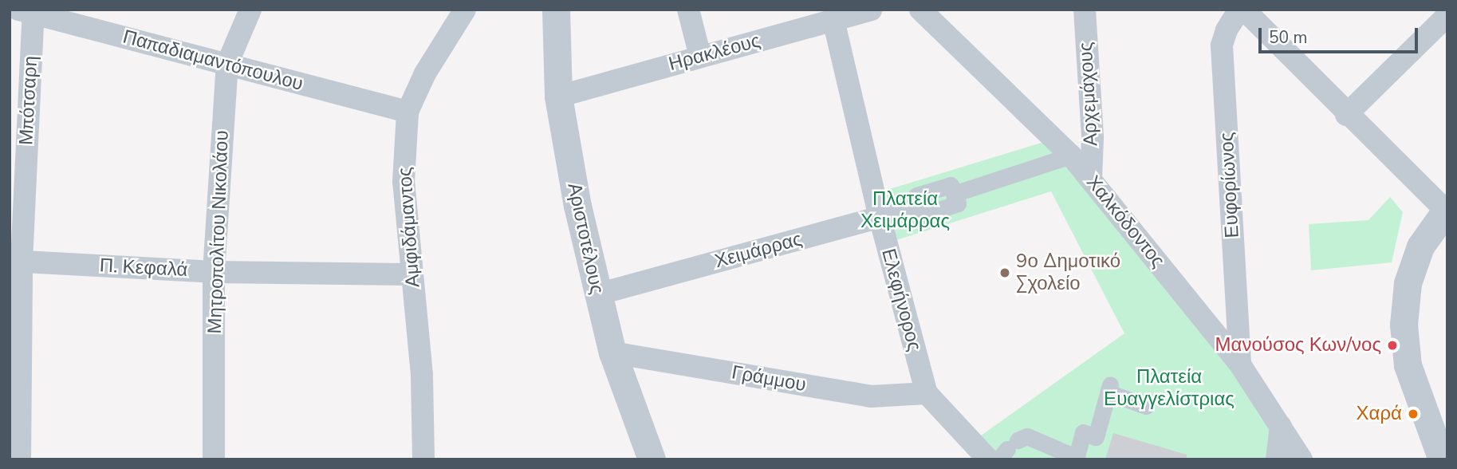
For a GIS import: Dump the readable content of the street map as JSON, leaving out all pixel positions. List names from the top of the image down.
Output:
{
  "streets": {
    "street": [
      "Ηρακλέους",
      "Παπαδιαμαντόπουλου",
      "Αρχεμάχους",
      "Μπότσαρη",
      "Ευφορίωνος",
      "Χαλκόδοντος",
      "Αμφιδάμαντος",
      "Μητροπολίτου Νικολάου",
      "Αριστοτέλους",
      "Χειμάρρας",
      "Π. Κεφαλά",
      "Ελεφήνορος",
      "Γράμμου"
    ]
  },
  "crossings": [
    ["Ηρακλέους", "Αριστοτέλους"],
    ["Ηρακλέους", "Ελεφήνορος"],
    ["Παπαδιαμαντόπουλου", "Μπότσαρη"],
    ["Παπαδιαμαντόπουλου", "Αμφιδάμαντος"],
    ["Παπαδιαμαντόπουλου", "Μητροπολίτου Νικολάου"],
    ["Αρχεμάχους", "Χαλκόδοντος"],
    ["Μπότσαρη", "Π. Κεφαλά"],
    ["Ευφορίωνος", "Χαλκόδοντος"],
    ["Χαλκόδοντος", "Χειμάρρας"],
    ["Αμφιδάμαντος", "Π. Κεφαλά"],
    ["Μητροπολίτου Νικολάου", "Π. Κεφαλά"],
    ["Αριστοτέλους", "Χειμάρρας"],
    ["Αριστοτέλους", "Γράμμου"],
    ["Χειμάρρας", "Ελεφήνορος"],
    ["Ελεφήνορος", "Γράμμου"]
  ],
  "parks": ["Πλατεία Χειμάρρας", "Πλατεία Ευαγγελίστριας"],
  "places": ["9ο Δημοτικό Σχολείο", "Μανούσος Κων/νος", "Χαρά"],
  "scale_bar": "50 m"
}
